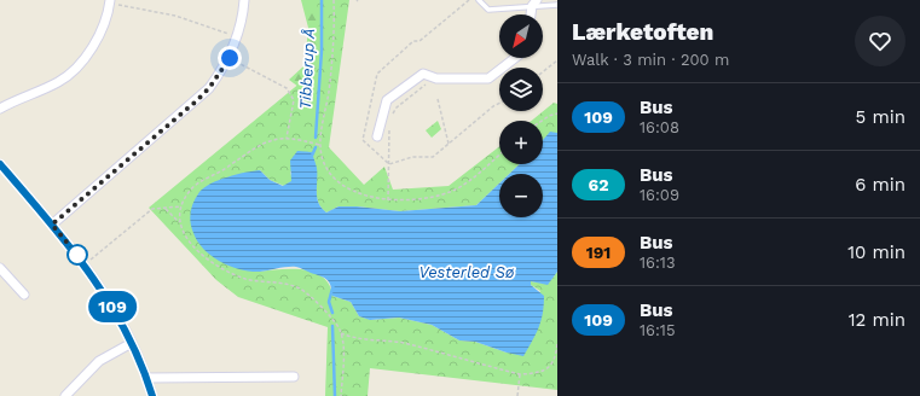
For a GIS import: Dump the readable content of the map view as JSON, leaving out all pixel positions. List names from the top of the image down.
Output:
{
  "water": ["Tibberup Å", "Vesterled Sø"],
  "lines": ["bus line 109"],
  "north": "bottom left",
  "page": {
    "on_map": "109",
    "heading": ["Lærketoften", "Walk · 3 min · 200 m"],
    "map_buttons": ["+", "−"],
    "list": [
      {
        "mark": "109",
        "name": "Bus",
        "note": "16:08",
        "value": "5 min"
      },
      {
        "mark": "62",
        "name": "Bus",
        "note": "16:09",
        "value": "6 min"
      },
      {
        "mark": "191",
        "name": "Bus",
        "note": "16:13",
        "value": "10 min"
      },
      {
        "mark": "109",
        "name": "Bus",
        "note": "16:15",
        "value": "12 min"
      }
    ]
  }
}
